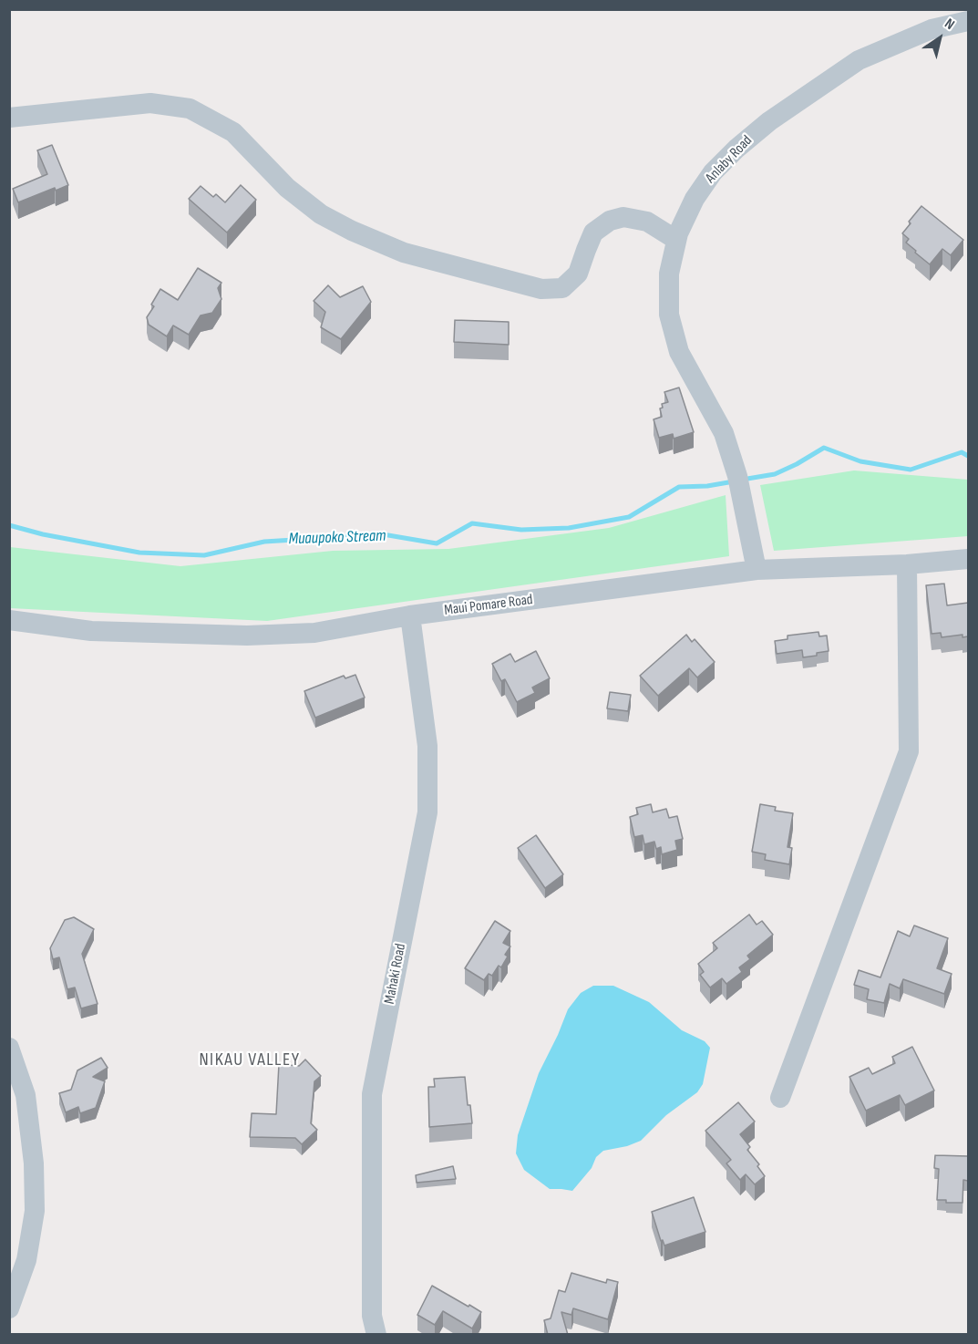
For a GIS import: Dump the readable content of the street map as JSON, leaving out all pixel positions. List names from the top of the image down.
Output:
{
  "streets": {
    "street": ["Anlaby Road", "Maui Pomare Road", "Mahaki Road"]
  },
  "crossings": [
    ["Anlaby Road", "Maui Pomare Road"],
    ["Maui Pomare Road", "Mahaki Road"]
  ],
  "districts": ["NIKAU VALLEY"],
  "water": ["Muaupoko Stream"],
  "north": "top right"
}
